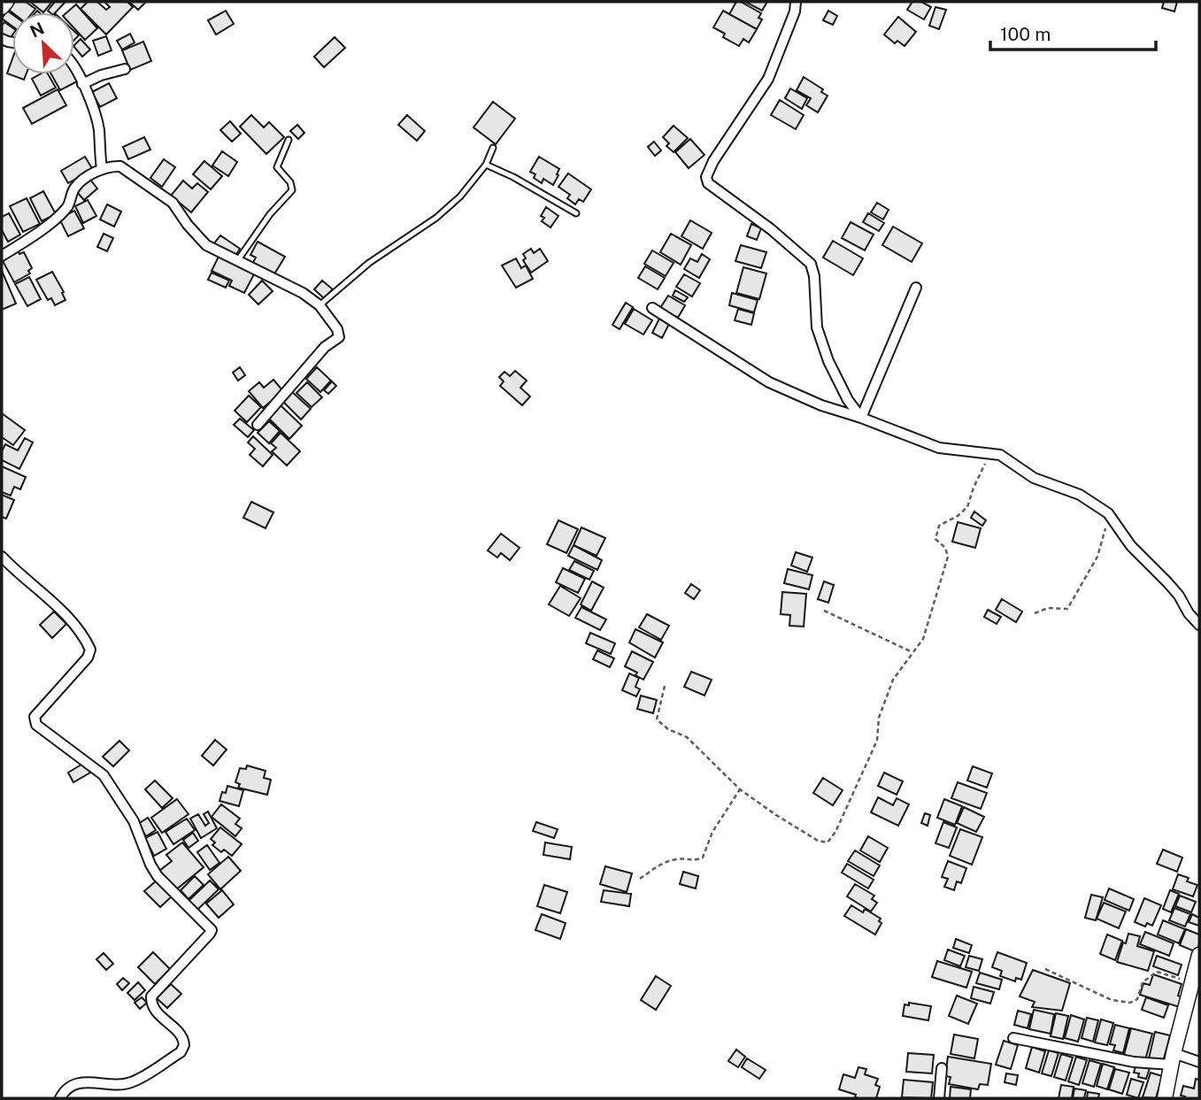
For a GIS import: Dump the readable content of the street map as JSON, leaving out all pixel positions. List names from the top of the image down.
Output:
{
  "scale_bar": "100 m",
  "north": "top left"
}
